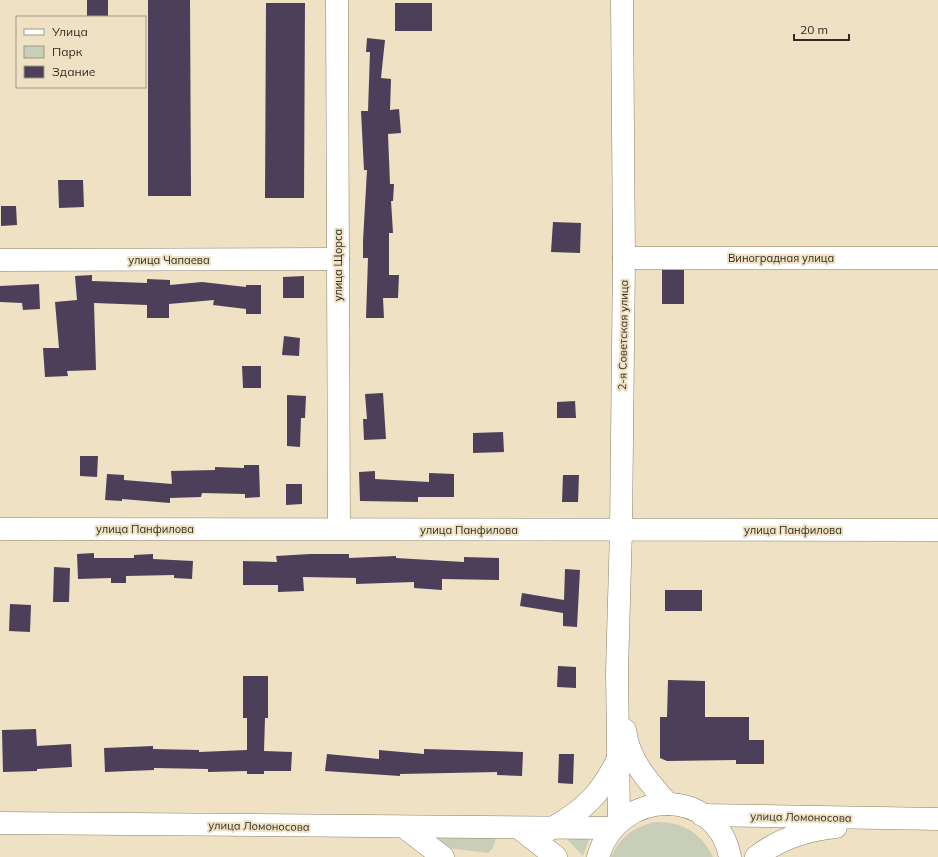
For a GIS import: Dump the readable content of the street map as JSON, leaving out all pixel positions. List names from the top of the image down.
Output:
{
  "streets": {
    "street": [
      "Виноградная улица",
      "улица Чапаева",
      "улица Щорса",
      "2-я Советская улица",
      "улица Панфилова",
      "улица Ломоносова"
    ]
  },
  "crossings": [
    ["Виноградная улица", "2-я Советская улица"],
    ["улица Чапаева", "улица Щорса"],
    ["улица Щорса", "улица Панфилова"],
    ["2-я Советская улица", "улица Панфилова"],
    ["2-я Советская улица", "улица Ломоносова"]
  ],
  "legend": ["Улица", "Парк", "Здание"],
  "scale_bar": "20 m"
}
